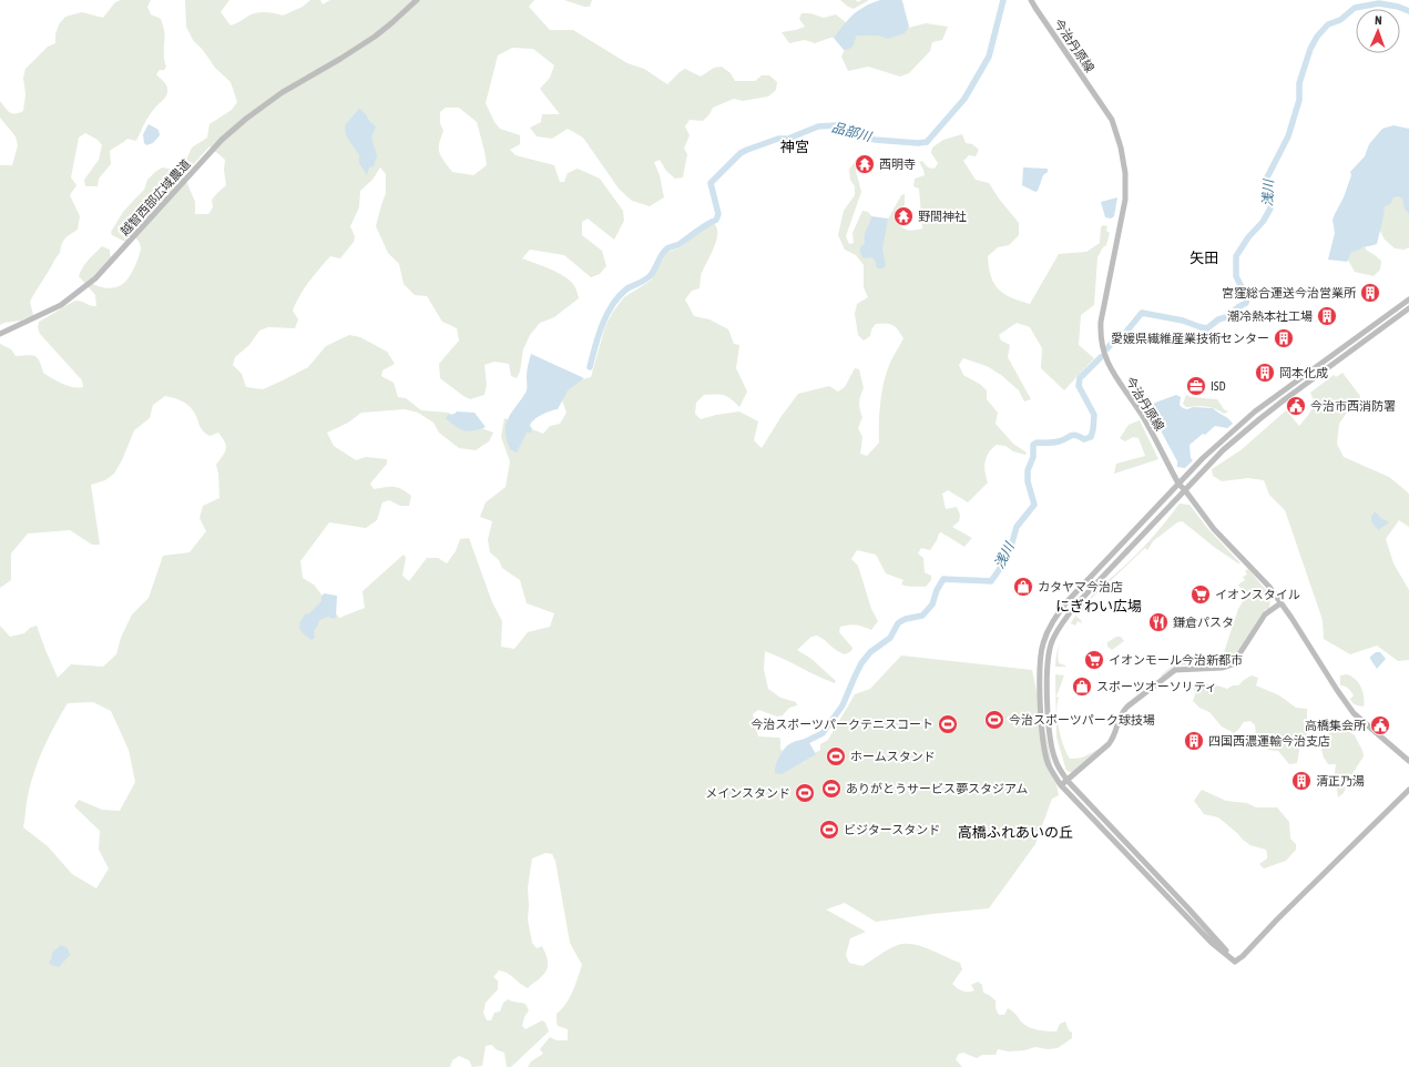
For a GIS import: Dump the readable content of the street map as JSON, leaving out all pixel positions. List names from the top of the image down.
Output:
{
  "streets": {
    "street": ["今治丹原線", "越智西部広域農道"]
  },
  "districts": [
    "神宮",
    "矢田",
    "にぎわい広場",
    "高橋ふれあいの丘"
  ],
  "water": ["品部川", "浅川"],
  "places": {
    "temple": ["西明寺", "野間神社"],
    "building": [
      "宮窪総合運送今治営業所",
      "潮冷熱本社工場",
      "愛媛県繊維産業技術センター",
      "岡本化成",
      "四国西濃運輸今治支店",
      "清正乃湯"
    ],
    "office": ["ISD"],
    "public building": ["今治市西消防署", "高橋集会所"],
    "shop": ["カタヤマ今治店", "スポーツオーソリティ"],
    "supermarket": ["イオンスタイル", "イオンモール今治新都市"],
    "restaurant": ["鎌倉パスタ"],
    "sports": [
      "今治スポーツパーク球技場",
      "今治スポーツパークテニスコート",
      "ホームスタンド",
      "ありがとうサービス夢スタジアム",
      "メインスタンド",
      "ビジタースタンド"
    ]
  },
  "north": "top"
}
